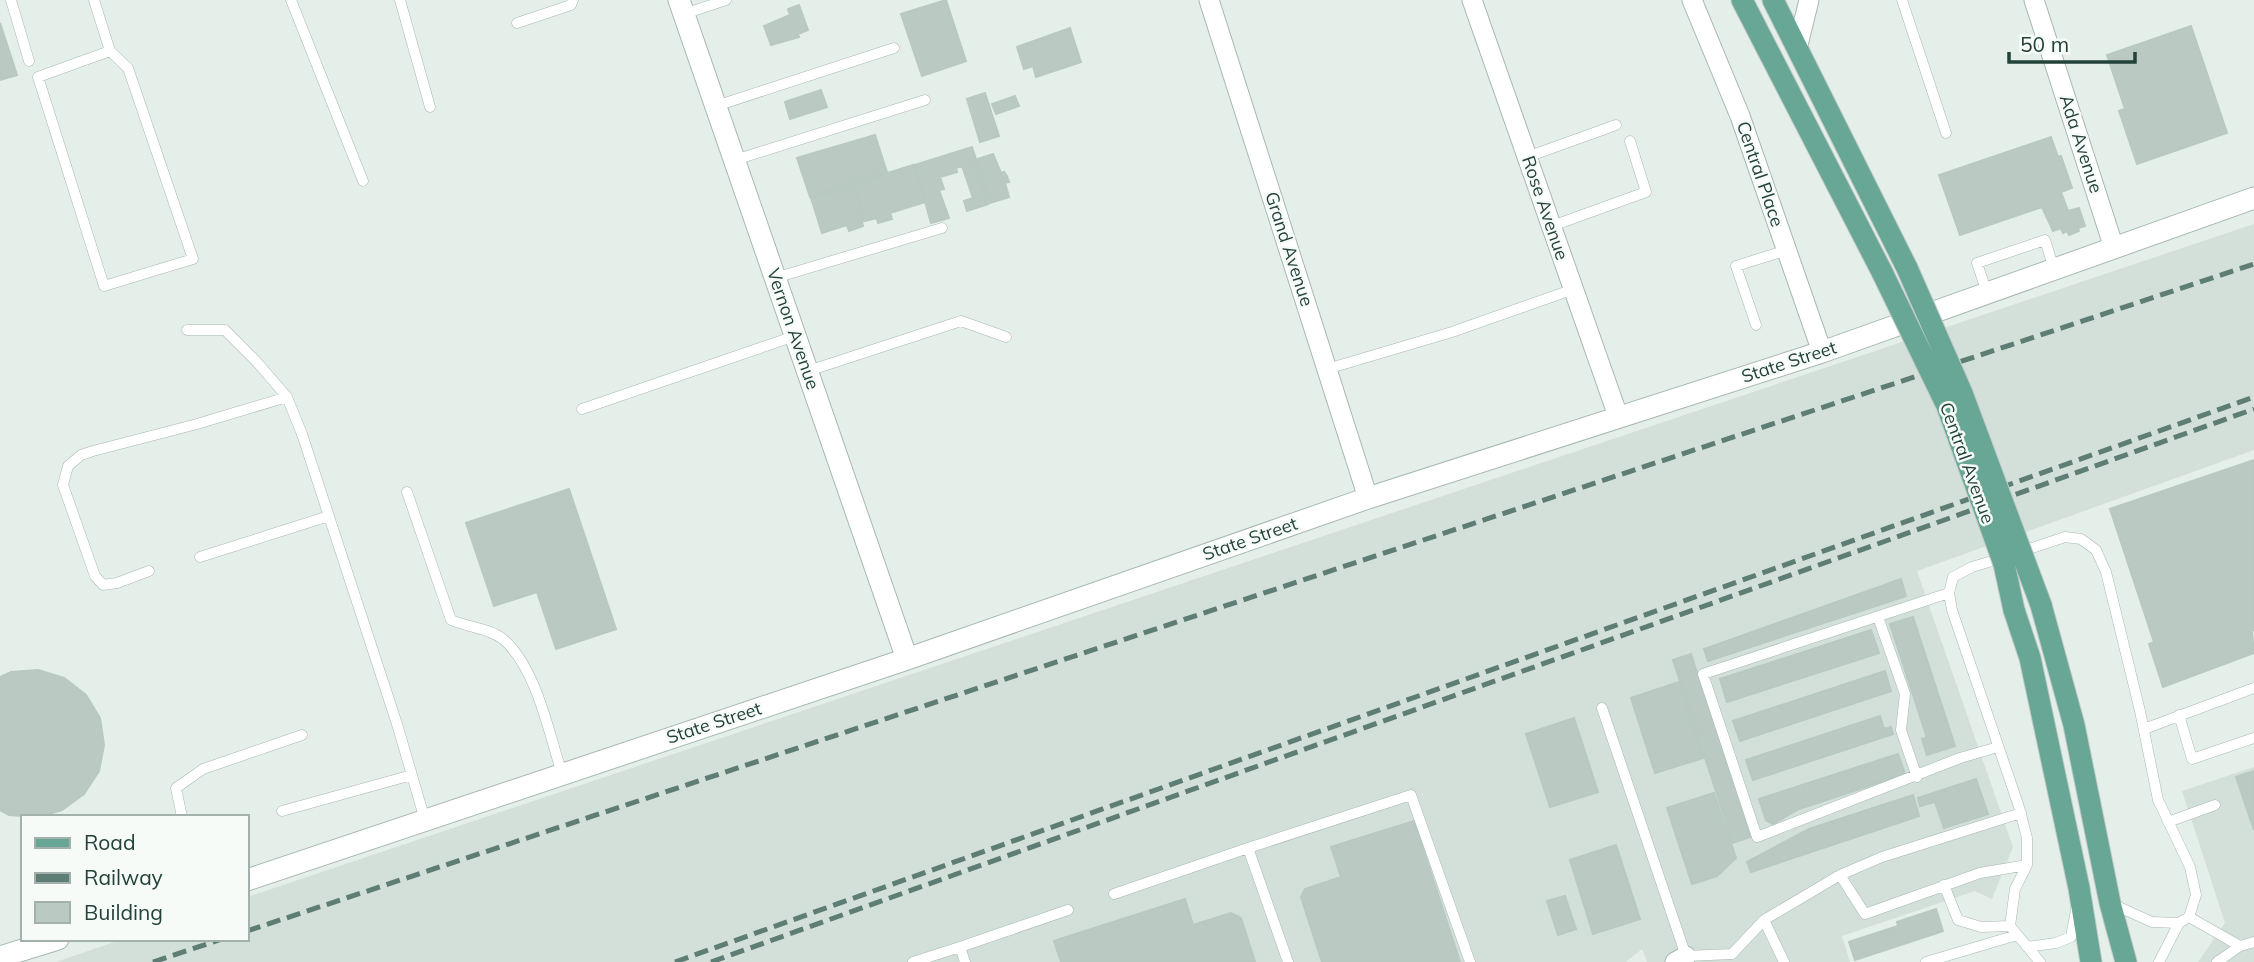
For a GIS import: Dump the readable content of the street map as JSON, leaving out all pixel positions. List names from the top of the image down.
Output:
{
  "streets": {
    "main road": ["Central Avenue"],
    "street": [
      "Ada Avenue",
      "Central Place",
      "Rose Avenue",
      "Grand Avenue",
      "Vernon Avenue",
      "State Street"
    ]
  },
  "crossings": [
    ["Ada Avenue", "State Street"],
    ["Central Place", "State Street"],
    ["Rose Avenue", "State Street"],
    ["Grand Avenue", "State Street"],
    ["Vernon Avenue", "State Street"]
  ],
  "legend": ["Road", "Railway", "Building"],
  "scale_bar": "50 m"
}
